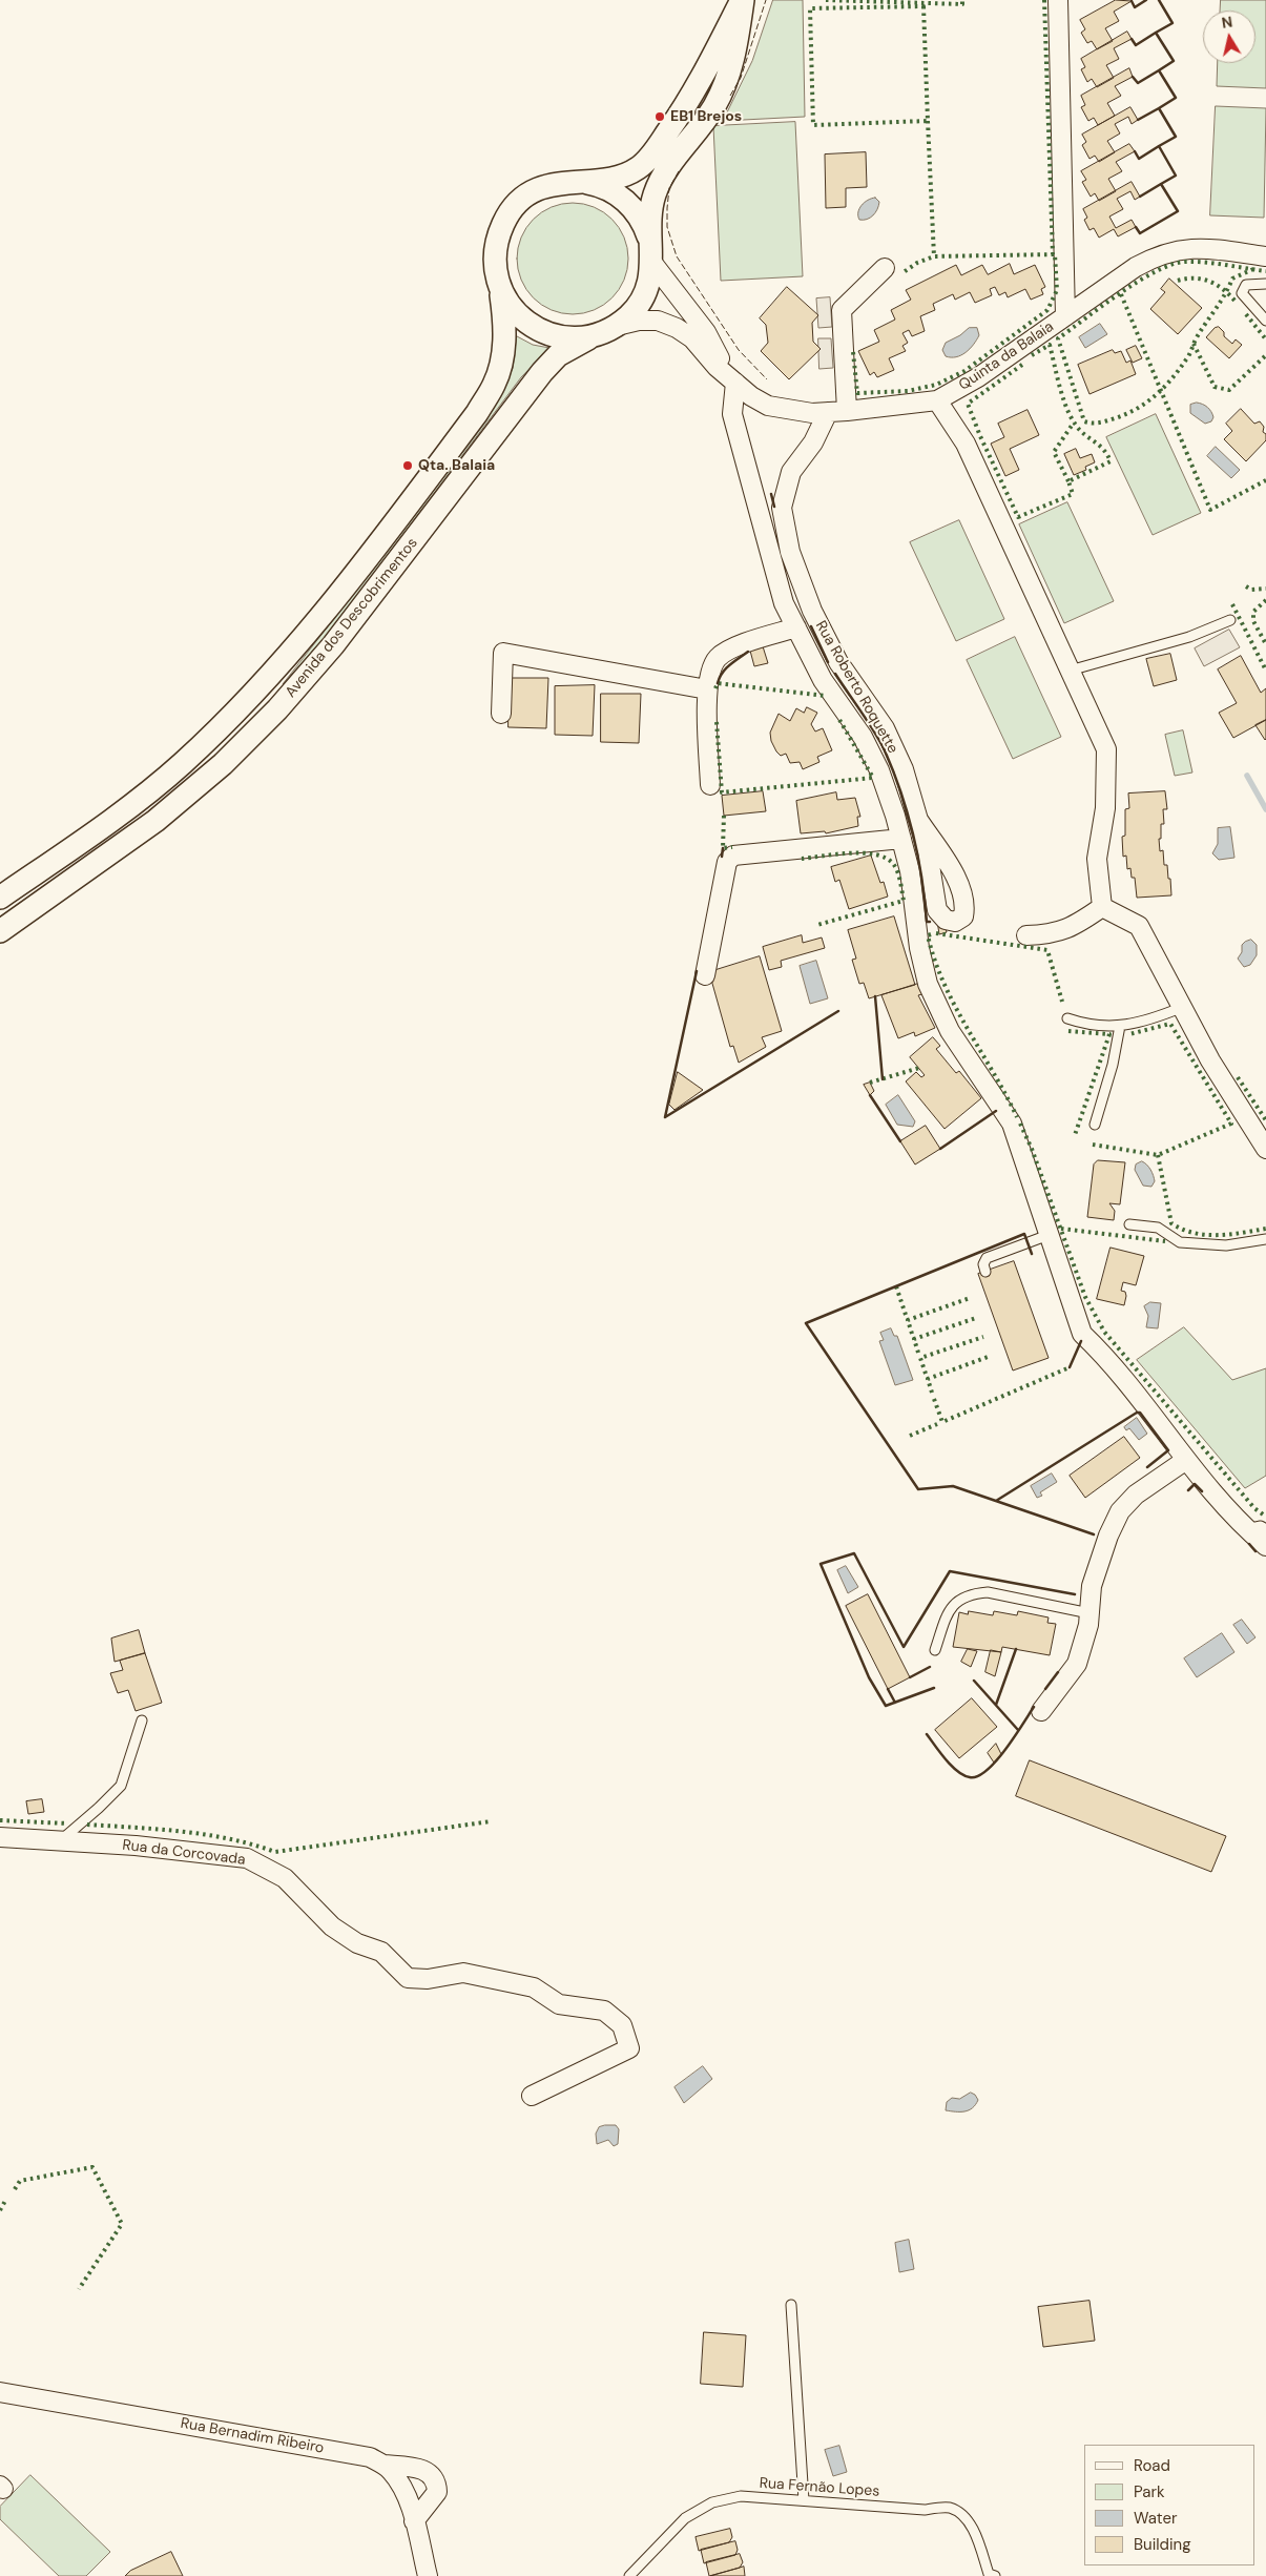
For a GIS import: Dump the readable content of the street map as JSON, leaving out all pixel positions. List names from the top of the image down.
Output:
{
  "streets": {
    "street": [
      "Quinta da Balaia",
      "Avenida dos Descobrimentos",
      "Rua Roberto Roquette",
      "Rua da Corcovada",
      "Rua Bernadim Ribeiro"
    ],
    "lane": ["Rua Fernão Lopes"]
  },
  "crossings": [
    ["Quinta da Balaia", "Avenida dos Descobrimentos"],
    ["Quinta da Balaia", "Rua Roberto Roquette"]
  ],
  "places": ["EB1 Brejos", "Qta. Balaia"],
  "legend": [
    "Road",
    "Park",
    "Water",
    "Building"
  ],
  "north": "top"
}
